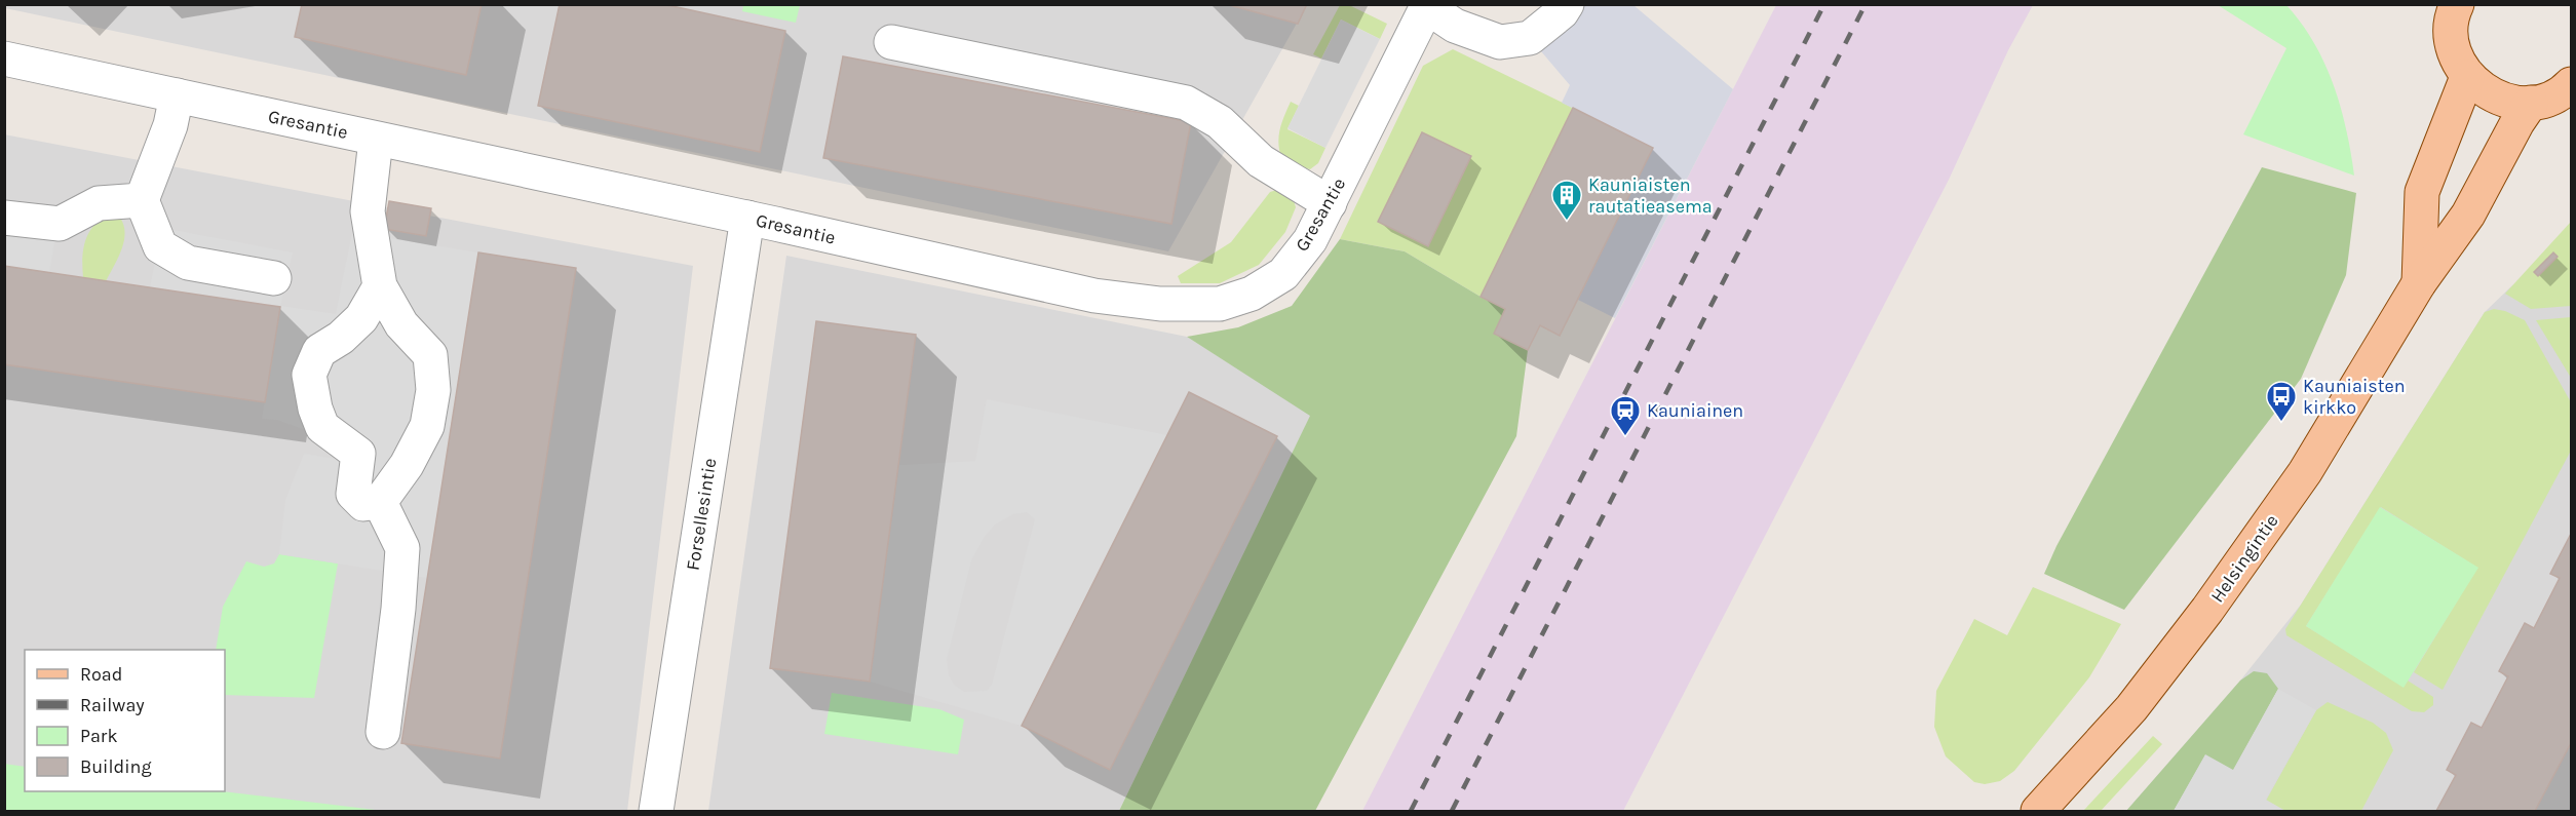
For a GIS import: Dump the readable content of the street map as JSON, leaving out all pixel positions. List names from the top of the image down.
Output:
{
  "streets": {
    "main road": ["Helsingintie"],
    "street": ["Gresantie", "Forsellesintie"]
  },
  "crossings": [
    ["Gresantie", "Forsellesintie"]
  ],
  "places": {
    "building": ["Kauniaisten rautatieasema"],
    "bus stop": ["Kauniaisten kirkko"],
    "station": ["Kauniainen"]
  },
  "legend": [
    "Road",
    "Railway",
    "Park",
    "Building"
  ]
}
